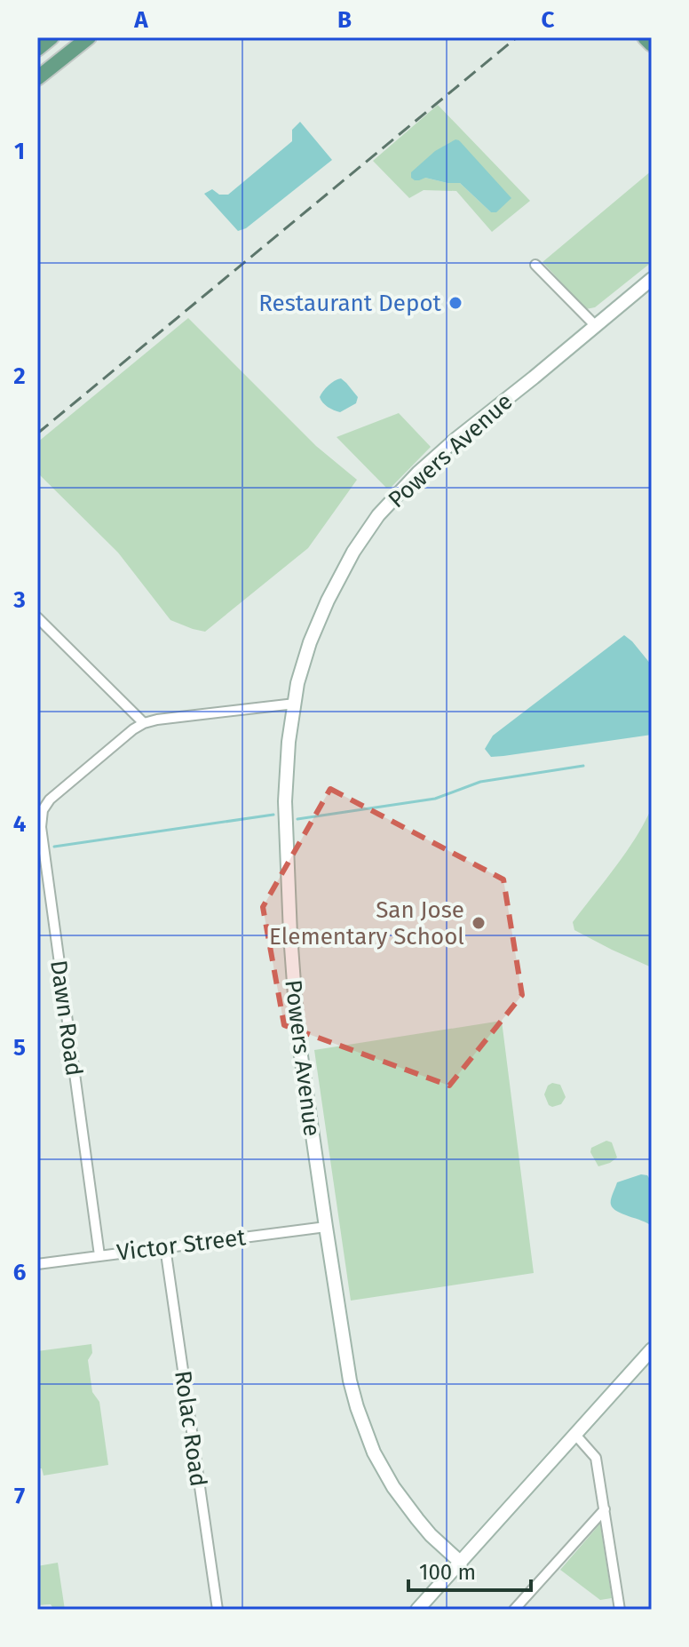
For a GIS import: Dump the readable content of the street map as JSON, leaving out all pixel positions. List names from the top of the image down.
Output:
{
  "streets": {
    "street": [
      "Powers Avenue",
      "Dawn Road",
      "Victor Street",
      "Rolac Road"
    ]
  },
  "crossings": [
    ["Powers Avenue", "Dawn Road"],
    ["Powers Avenue", "Victor Street"],
    ["Dawn Road", "Victor Street"],
    ["Victor Street", "Rolac Road"]
  ],
  "places": ["Restaurant Depot", "San Jose Elementary School"],
  "scale_bar": "100 m",
  "grid": {
    "columns": ["A", "B", "C"],
    "rows": [
      "1",
      "2",
      "3",
      "4",
      "5",
      "6",
      "7"
    ]
  }
}
